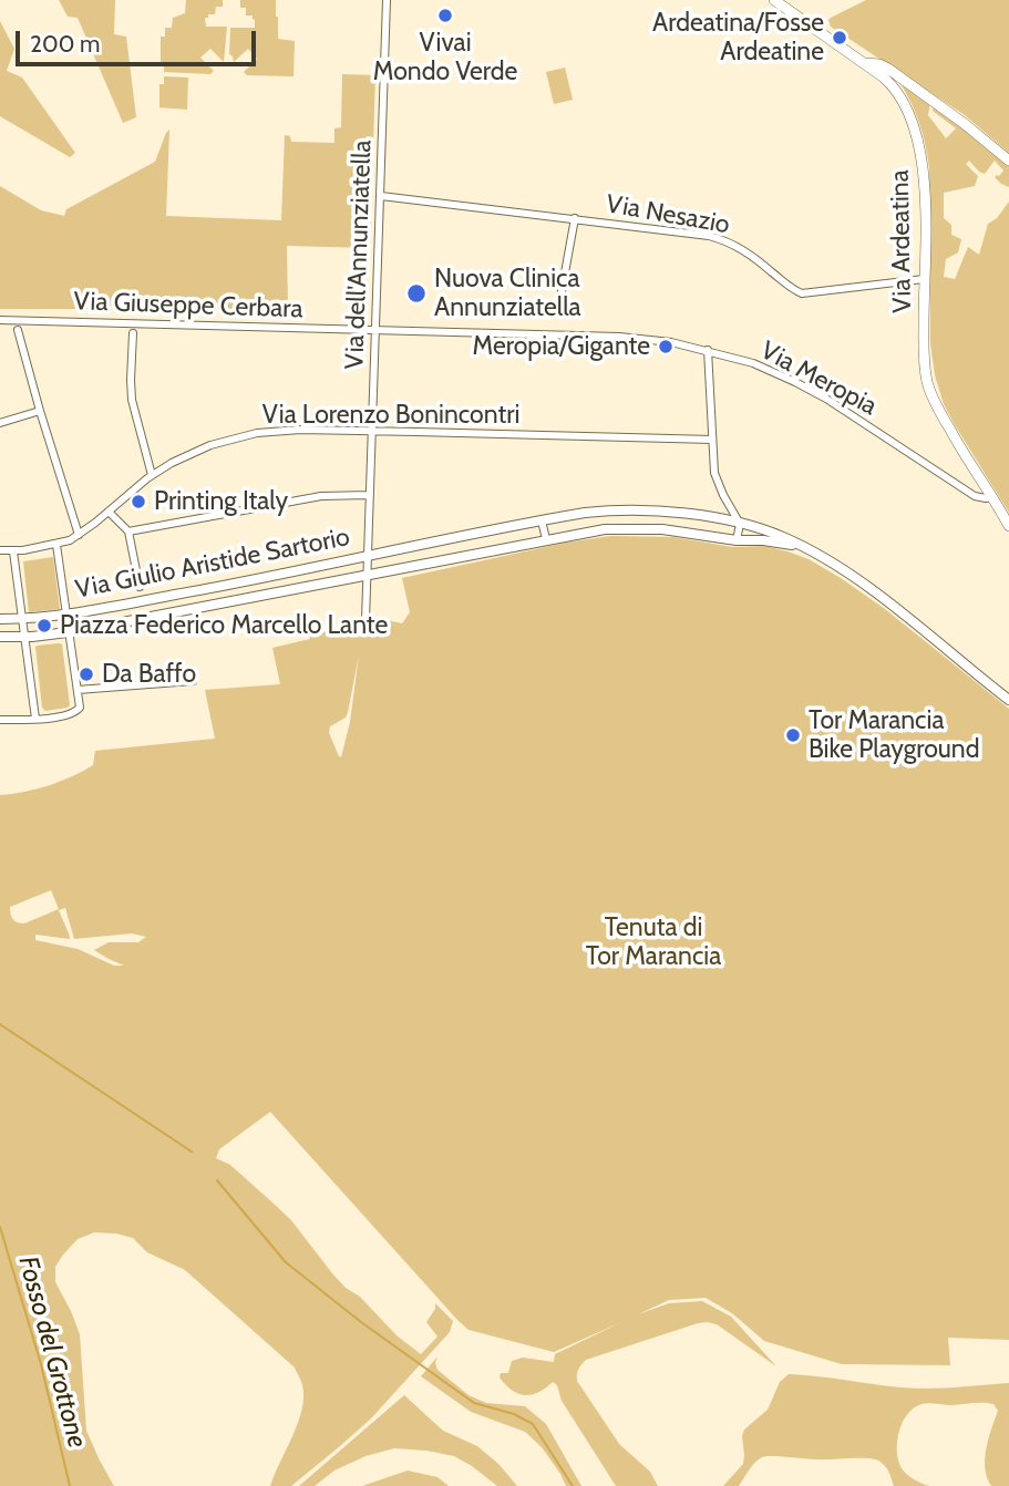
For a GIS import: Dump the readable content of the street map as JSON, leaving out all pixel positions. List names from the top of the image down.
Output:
{
  "streets": {
    "main road": ["Via Ardeatina"],
    "street": [
      "Via Nesazio",
      "Via dell'Annunziatella",
      "Via Giuseppe Cerbara",
      "Via Meropia",
      "Via Lorenzo Bonincontri",
      "Via Giulio Aristide Sartorio"
    ]
  },
  "crossings": [
    ["Via Nesazio", "Via Ardeatina"],
    ["Via Nesazio", "Via dell'Annunziatella"],
    ["Via Ardeatina", "Via Meropia"],
    ["Via dell'Annunziatella", "Via Giuseppe Cerbara"],
    ["Via dell'Annunziatella", "Via Meropia"],
    ["Via dell'Annunziatella", "Via Lorenzo Bonincontri"],
    ["Via dell'Annunziatella", "Via Giulio Aristide Sartorio"],
    ["Via Giuseppe Cerbara", "Via Meropia"]
  ],
  "water": ["Fosso del Grottone"],
  "parks": ["Tenuta di Tor Marancia"],
  "places": [
    "Vivai Mondo Verde",
    "Ardeatina/Fosse Ardeatine",
    "Nuova Clinica Annunziatella",
    "Meropia/Gigante",
    "Printing Italy",
    "Piazza Federico Marcello Lante",
    "Da Baffo",
    "Tor Marancia Bike Playground"
  ],
  "scale_bar": "200 m"
}
